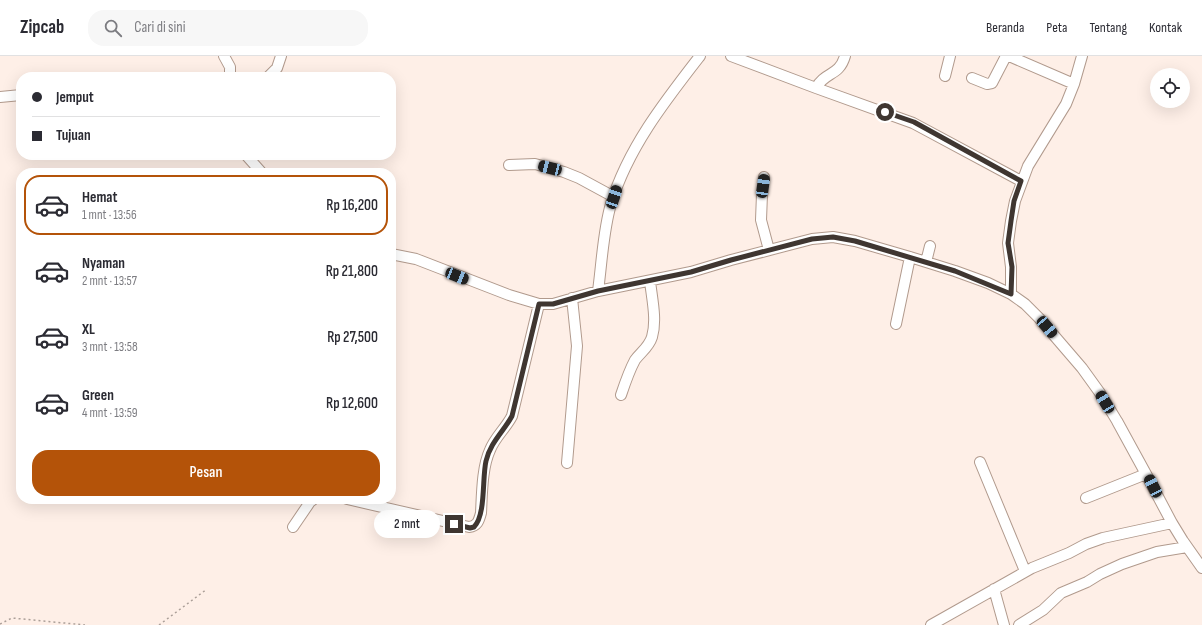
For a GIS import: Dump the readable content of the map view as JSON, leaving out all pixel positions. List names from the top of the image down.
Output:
{
  "page": {
    "header": "Zipcab",
    "search": "Cari di sini",
    "nav": [
      "Beranda",
      "Peta",
      "Tentang",
      "Kontak"
    ],
    "banner": ["Jemput", "Tujuan"],
    "list": [
      {
        "name": "Hemat",
        "note": "1 mnt · 13:56",
        "value": "Rp 16,200"
      },
      {
        "name": "Nyaman",
        "note": "2 mnt · 13:57",
        "value": "Rp 21,800"
      },
      {
        "name": "XL",
        "note": "3 mnt · 13:58",
        "value": "Rp 27,500"
      },
      {
        "name": "Green",
        "note": "4 mnt · 13:59",
        "value": "Rp 12,600"
      }
    ],
    "buttons": "Pesan",
    "bubble": "2 mnt"
  }
}
